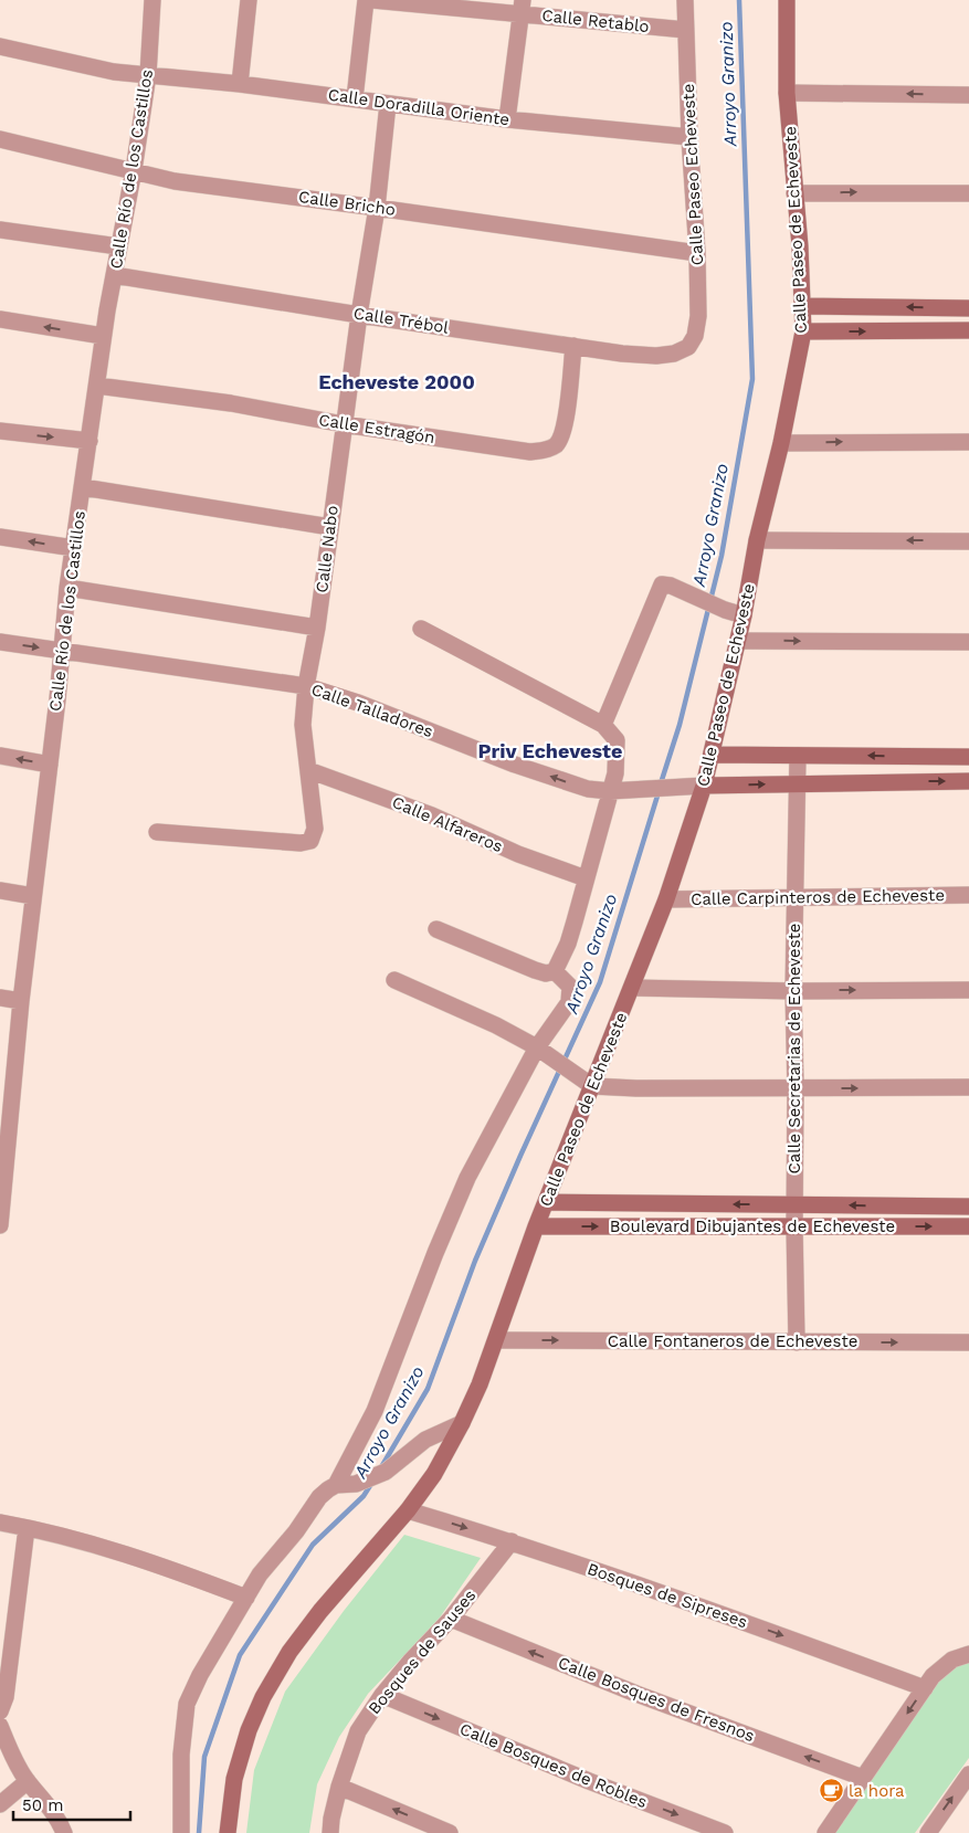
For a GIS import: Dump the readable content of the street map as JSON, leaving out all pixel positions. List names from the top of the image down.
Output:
{
  "streets": {
    "street": [
      "Calle Retablo",
      "Calle Doradilla Oriente",
      "Calle Río de los Castillos",
      "Calle Paseo Echeveste",
      "Calle Bricho",
      "Calle Paseo de Echeveste",
      "Calle Trébol",
      "Calle Estragón",
      "Calle Nabo",
      "Calle Talladores",
      "Calle Alfareros",
      "Calle Carpinteros de Echeveste",
      "Calle Secretarias de Echeveste",
      "Boulevard Dibujantes de Echeveste",
      "Calle Fontaneros de Echeveste",
      "Bosques de Sipreses",
      "Bosques de Sauses",
      "Calle Bosques de Fresnos",
      "Calle Bosques de Robles"
    ]
  },
  "crossings": [
    ["Calle Retablo", "Calle Paseo Echeveste"],
    ["Calle Doradilla Oriente", "Calle Río de los Castillos"],
    ["Calle Doradilla Oriente", "Calle Paseo Echeveste"],
    ["Calle Doradilla Oriente", "Calle Nabo"],
    ["Calle Río de los Castillos", "Calle Bricho"],
    ["Calle Río de los Castillos", "Calle Trébol"],
    ["Calle Río de los Castillos", "Calle Estragón"],
    ["Calle Río de los Castillos", "Calle Talladores"],
    ["Calle Paseo Echeveste", "Calle Bricho"],
    ["Calle Paseo Echeveste", "Calle Trébol"],
    ["Calle Bricho", "Calle Nabo"],
    ["Calle Paseo de Echeveste", "Calle Talladores"],
    ["Calle Paseo de Echeveste", "Calle Carpinteros de Echeveste"],
    ["Calle Paseo de Echeveste", "Boulevard Dibujantes de Echeveste"],
    ["Calle Paseo de Echeveste", "Calle Fontaneros de Echeveste"],
    ["Calle Paseo de Echeveste", "Bosques de Sipreses"],
    ["Calle Trébol", "Calle Estragón"],
    ["Calle Trébol", "Calle Nabo"],
    ["Calle Estragón", "Calle Nabo"],
    ["Calle Nabo", "Calle Talladores"],
    ["Calle Nabo", "Calle Alfareros"],
    ["Calle Carpinteros de Echeveste", "Calle Secretarias de Echeveste"],
    ["Calle Secretarias de Echeveste", "Boulevard Dibujantes de Echeveste"],
    ["Calle Secretarias de Echeveste", "Calle Fontaneros de Echeveste"],
    ["Bosques de Sipreses", "Bosques de Sauses"],
    ["Bosques de Sauses", "Calle Bosques de Fresnos"],
    ["Bosques de Sauses", "Calle Bosques de Robles"]
  ],
  "one_way": ["Calle Fontaneros de Echeveste", "Bosques de Sipreses", "Calle Bosques de Fresnos"],
  "districts": ["Echeveste 2000", "Priv Echeveste"],
  "water": ["Arroyo Granizo"],
  "places": {
    "cafe": ["la hora"]
  },
  "scale_bar": "50 m"
}
